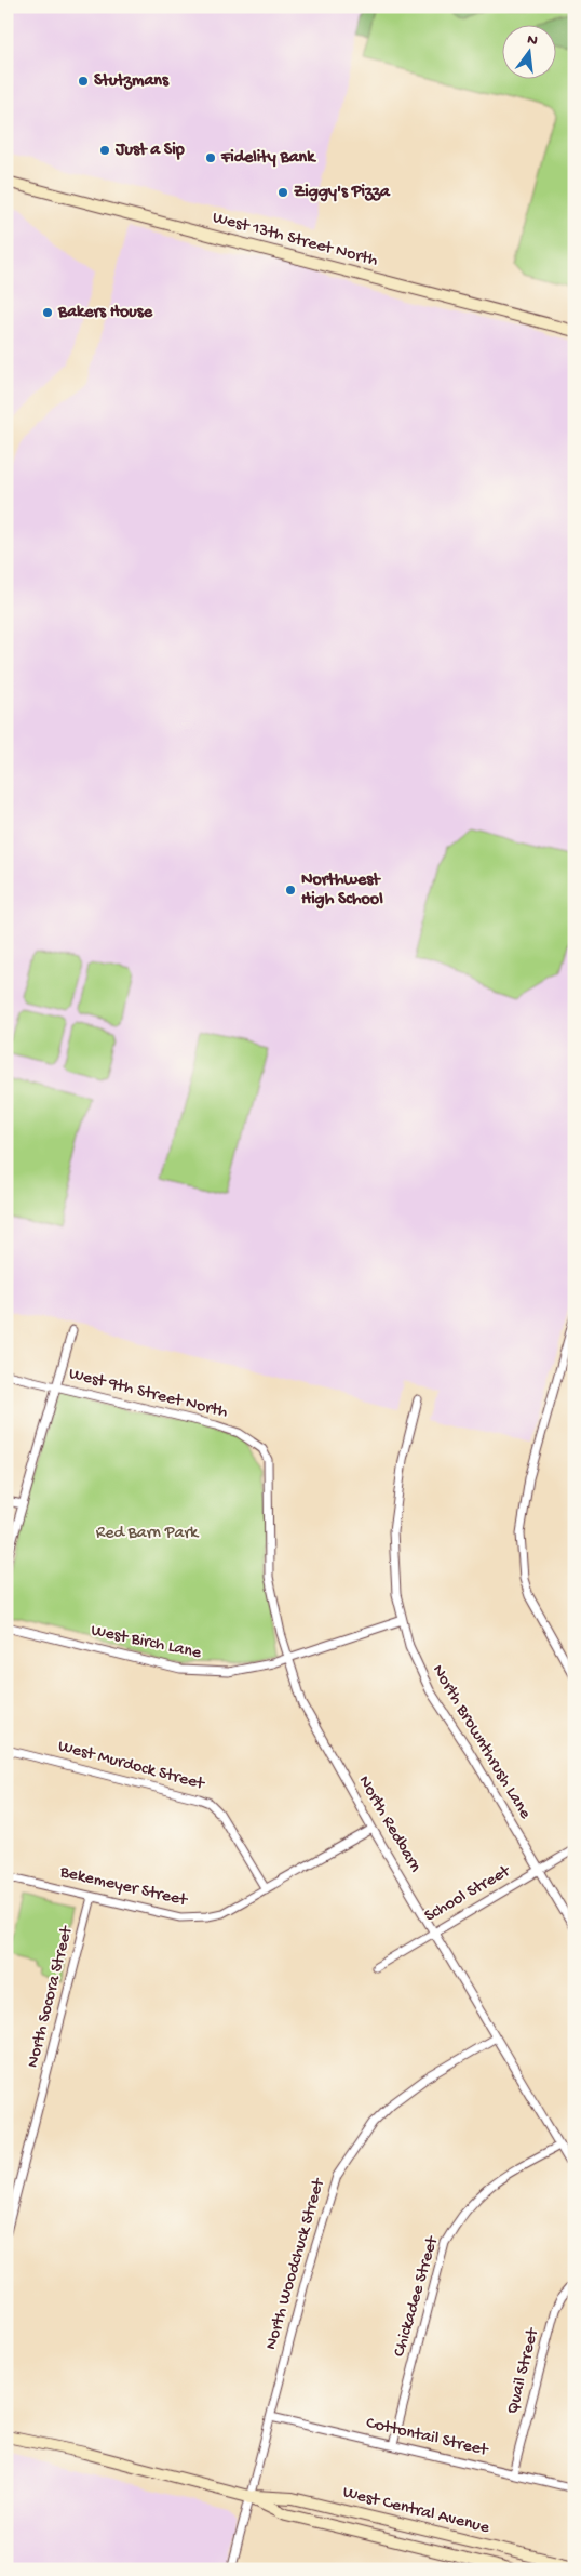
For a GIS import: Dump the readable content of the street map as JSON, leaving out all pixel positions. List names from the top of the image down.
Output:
{
  "streets": {
    "main road": ["West 13th Street North", "West Central Avenue"],
    "street": [
      "West 9th Street North",
      "West Birch Lane",
      "North Brownthrush Lane",
      "West Murdock Street",
      "North Redbarn",
      "Bekemeyer Street",
      "School Street",
      "North Socora Street",
      "North Woodchuck Street",
      "Chickadee Street",
      "Quail Street",
      "Cottontail Street"
    ]
  },
  "crossings": [
    ["West 9th Street North", "North Redbarn"],
    ["West Birch Lane", "North Brownthrush Lane"],
    ["West Birch Lane", "North Redbarn"],
    ["North Brownthrush Lane", "School Street"],
    ["West Murdock Street", "Bekemeyer Street"],
    ["North Redbarn", "Bekemeyer Street"],
    ["North Redbarn", "School Street"],
    ["North Redbarn", "North Woodchuck Street"],
    ["North Redbarn", "Chickadee Street"],
    ["Bekemeyer Street", "North Socora Street"],
    ["North Woodchuck Street", "Cottontail Street"],
    ["North Woodchuck Street", "West Central Avenue"],
    ["Chickadee Street", "Cottontail Street"],
    ["Quail Street", "Cottontail Street"]
  ],
  "parks": ["Red Barn Park"],
  "places": [
    "Stutzmans",
    "Just a Sip",
    "Fidelity Bank",
    "Ziggy's Pizza",
    "Bakers House",
    "Northwest High School"
  ],
  "north": "top"
}
